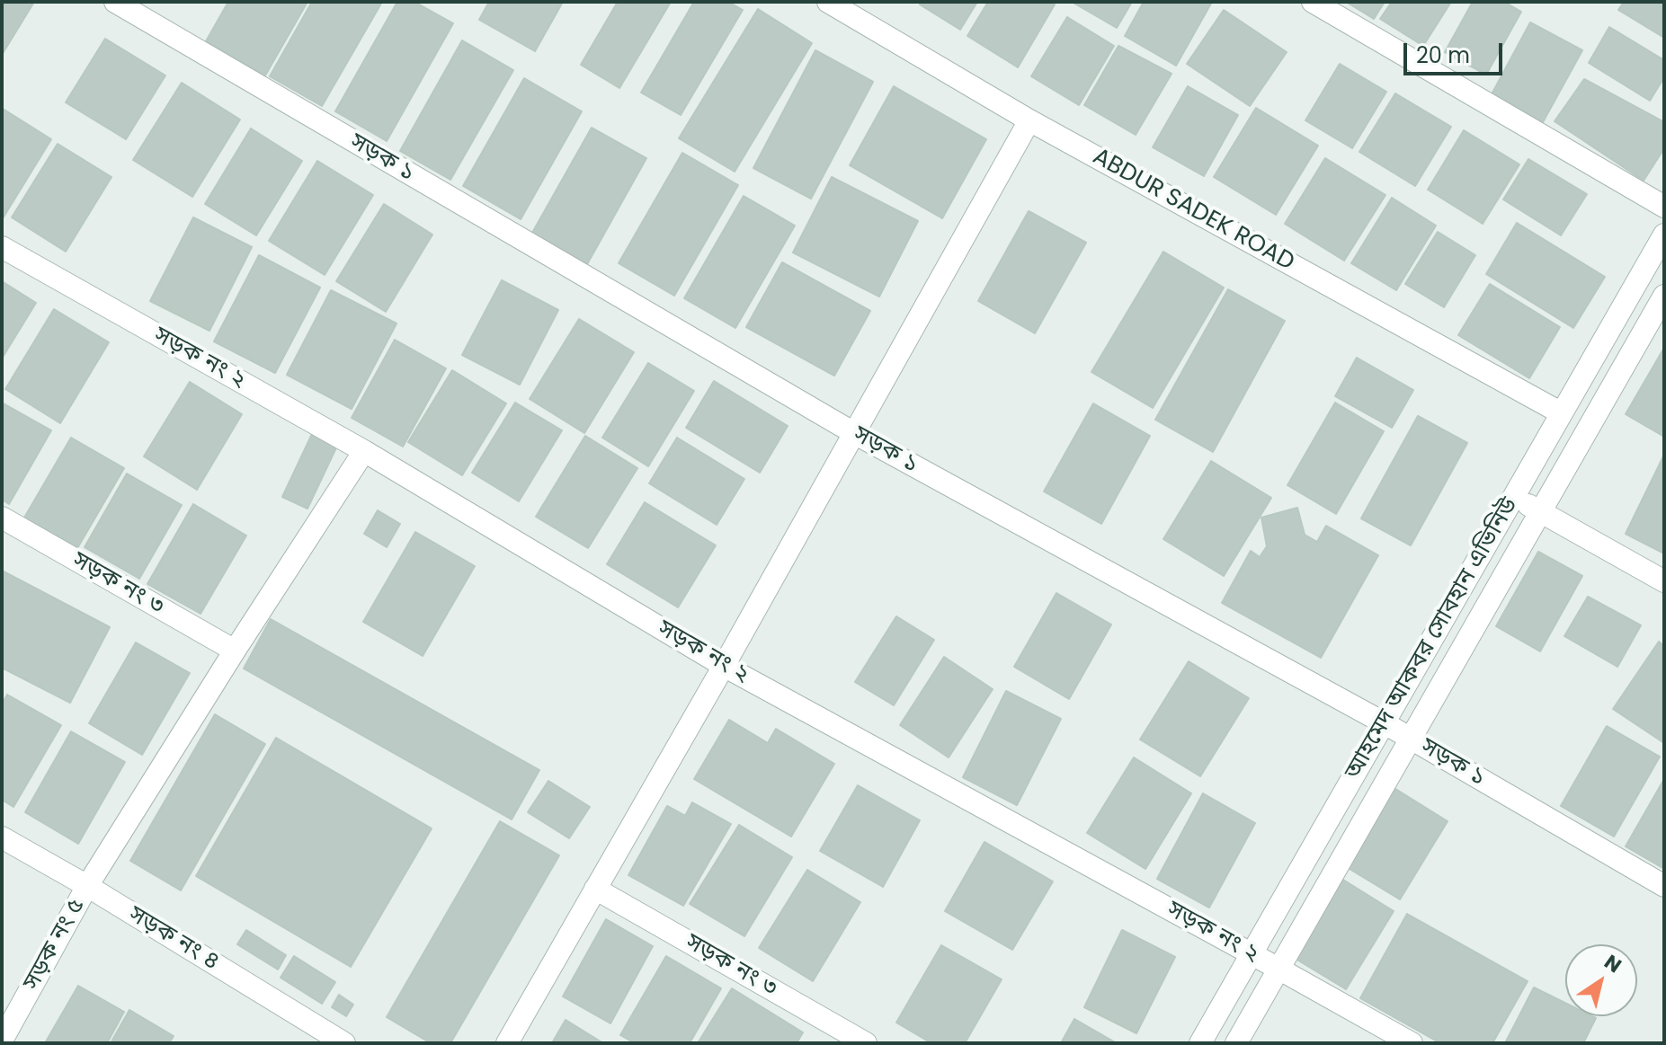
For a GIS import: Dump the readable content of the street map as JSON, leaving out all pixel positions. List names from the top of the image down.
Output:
{
  "streets": {
    "street": [
      "সড়ক ১",
      "ABDUR SADEK ROAD",
      "সড়ক নং ২",
      "সড়ক নং ৩",
      "আহমেদ আকবর সোবহান এভিনিউ",
      "সড়ক নং ৪",
      "সড়ক নং ৫"
    ]
  },
  "crossings": [
    ["সড়ক ১", "আহমেদ আকবর সোবহান এভিনিউ"],
    ["ABDUR SADEK ROAD", "আহমেদ আকবর সোবহান এভিনিউ"],
    ["সড়ক নং ২", "আহমেদ আকবর সোবহান এভিনিউ"],
    ["সড়ক নং ২", "সড়ক নং ৫"],
    ["সড়ক নং ৩", "সড়ক নং ৫"],
    ["সড়ক নং ৪", "সড়ক নং ৫"]
  ],
  "scale_bar": "20 m",
  "north": "top right"
}
